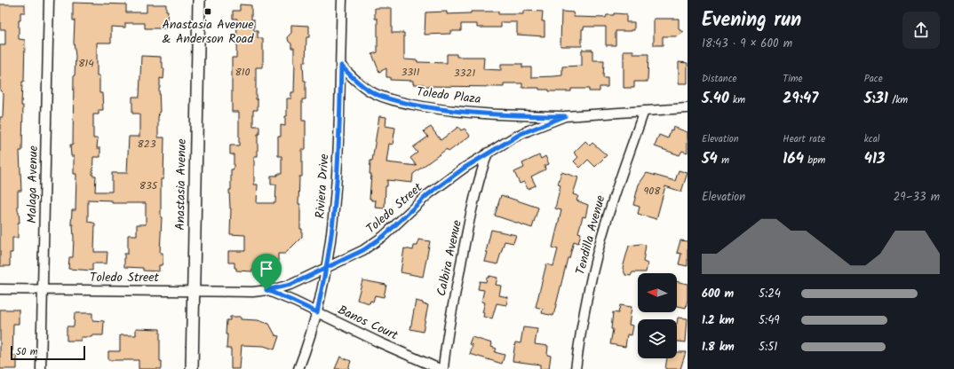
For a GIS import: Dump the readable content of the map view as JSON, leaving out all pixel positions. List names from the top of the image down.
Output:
{
  "streets": {
    "street": [
      "Toledo Plaza",
      "Malaga Avenue",
      "Anastasia Avenue",
      "Riviera Drive",
      "Toledo Street",
      "Tendilla Avenue",
      "Calbira Avenue",
      "Banos Court"
    ]
  },
  "crossings": [
    ["Toledo Plaza", "Riviera Drive"],
    ["Toledo Plaza", "Toledo Street"],
    ["Malaga Avenue", "Toledo Street"],
    ["Anastasia Avenue", "Toledo Street"],
    ["Riviera Drive", "Toledo Street"],
    ["Riviera Drive", "Banos Court"],
    ["Toledo Street", "Tendilla Avenue"],
    ["Toledo Street", "Calbira Avenue"],
    ["Toledo Street", "Banos Court"]
  ],
  "places": {
    "transit": ["Anastasia Avenue & Anderson Road"]
  },
  "house_numbers": [
    "814",
    "810",
    "3311",
    "3321",
    "823",
    "835",
    "908"
  ],
  "scale_bar": "50 m",
  "north": "left",
  "page": {
    "heading": ["Evening run", "18:43 · 9 × 600 m"],
    "stats": [
      ["Distance", "5.40 km"],
      ["Time", "29:47"],
      ["Pace", "5:31 /km"],
      ["Elevation", "54 m"],
      ["Heart rate", "164 bpm"],
      ["kcal", "413"]
    ],
    "chart": ["Elevation", "29–33 m"],
    "list": [
      {
        "name": "600 m",
        "note": "5:24"
      },
      {
        "name": "1.2 km",
        "note": "5:49"
      },
      {
        "name": "1.8 km",
        "note": "5:51"
      }
    ],
    "scale": "50 m"
  }
}
